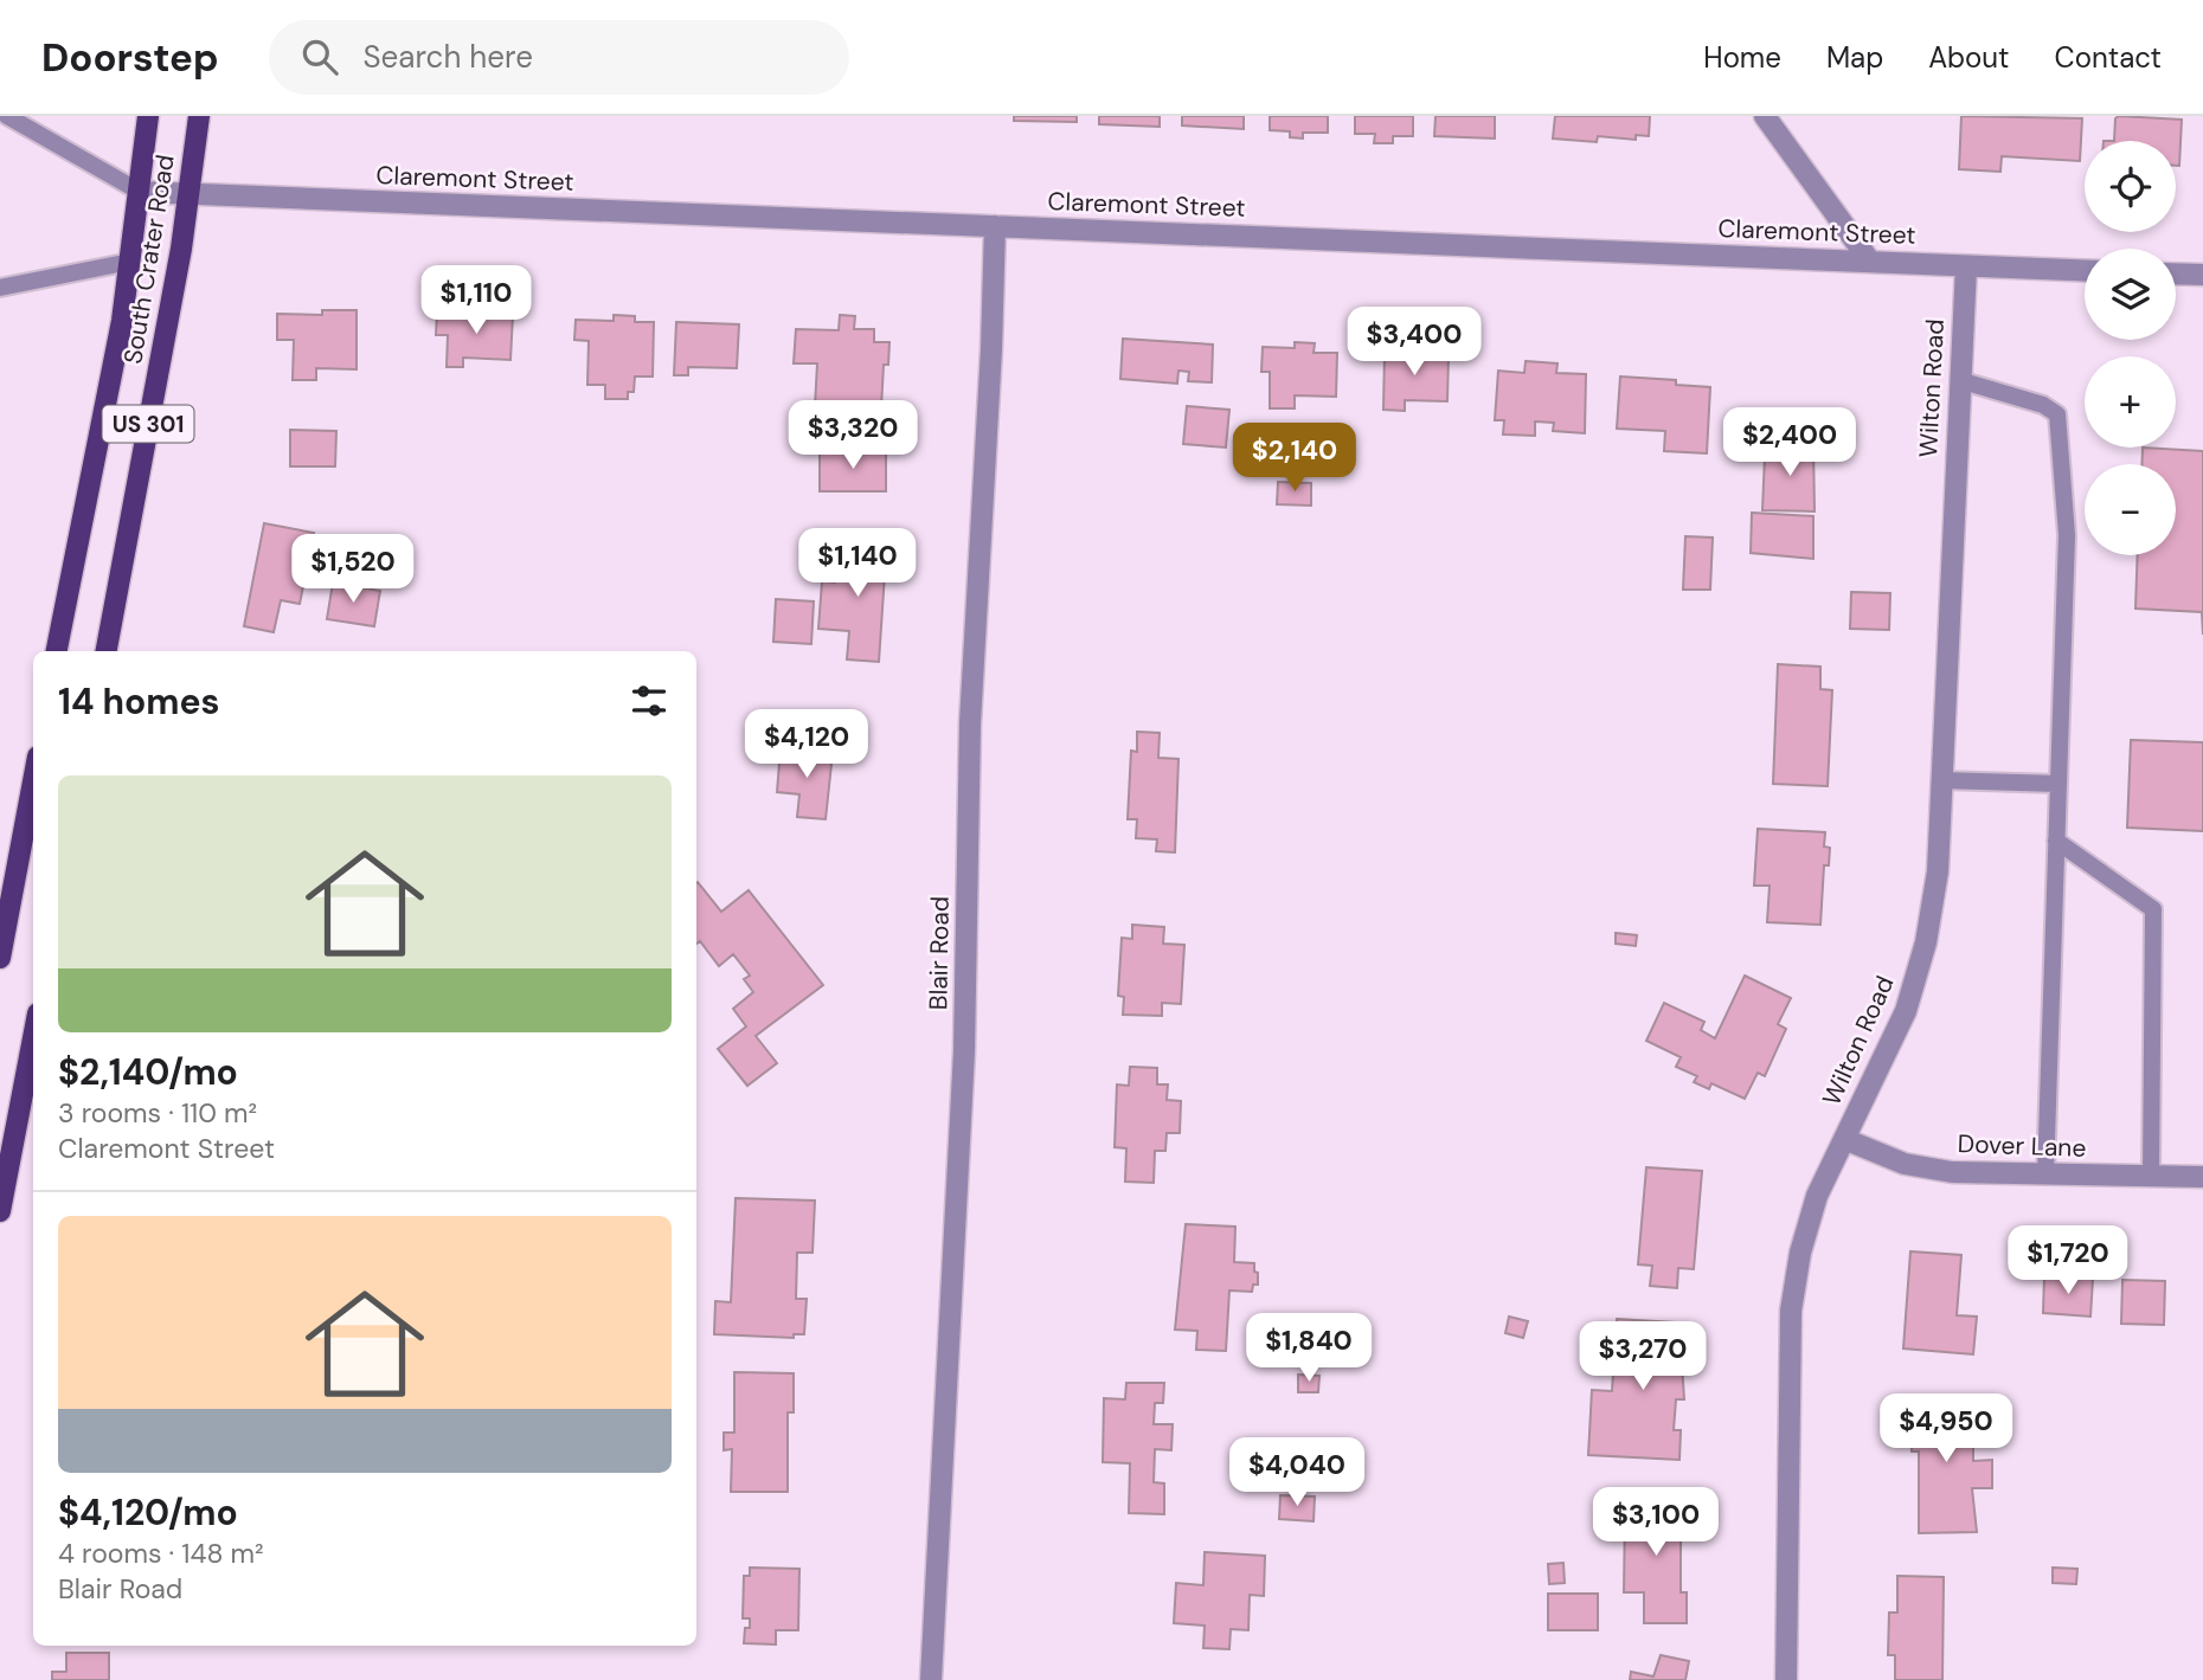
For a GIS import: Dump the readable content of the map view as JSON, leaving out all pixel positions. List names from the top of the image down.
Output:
{
  "streets": {
    "main road": ["South Crater Road", "US 301"],
    "street": [
      "Claremont Street",
      "Wilton Road",
      "Blair Road",
      "Dover Lane"
    ]
  },
  "crossings": [
    ["Claremont Street", "South Crater Road"],
    ["Claremont Street", "Wilton Road"],
    ["Claremont Street", "Blair Road"],
    ["Wilton Road", "Dover Lane"]
  ],
  "page": {
    "header": "Doorstep",
    "search": "Search here",
    "nav": [
      "Home",
      "Map",
      "About",
      "Contact"
    ],
    "map_buttons": ["+", "−"],
    "price": [
      "$1,110",
      "$3,400",
      "$3,320",
      "$2,400",
      "$2,140",
      "$1,140",
      "$1,520",
      "$4,120",
      "$1,720",
      "$1,840",
      "$3,270",
      "$4,950",
      "$4,040",
      "$3,100"
    ],
    "heading": "14 homes",
    "list": [
      {
        "name": "$2,140/mo",
        "note": "3 rooms · 110 m² · Claremont Street"
      },
      {
        "name": "$4,120/mo",
        "note": "4 rooms · 148 m² · Blair Road"
      }
    ]
  }
}
